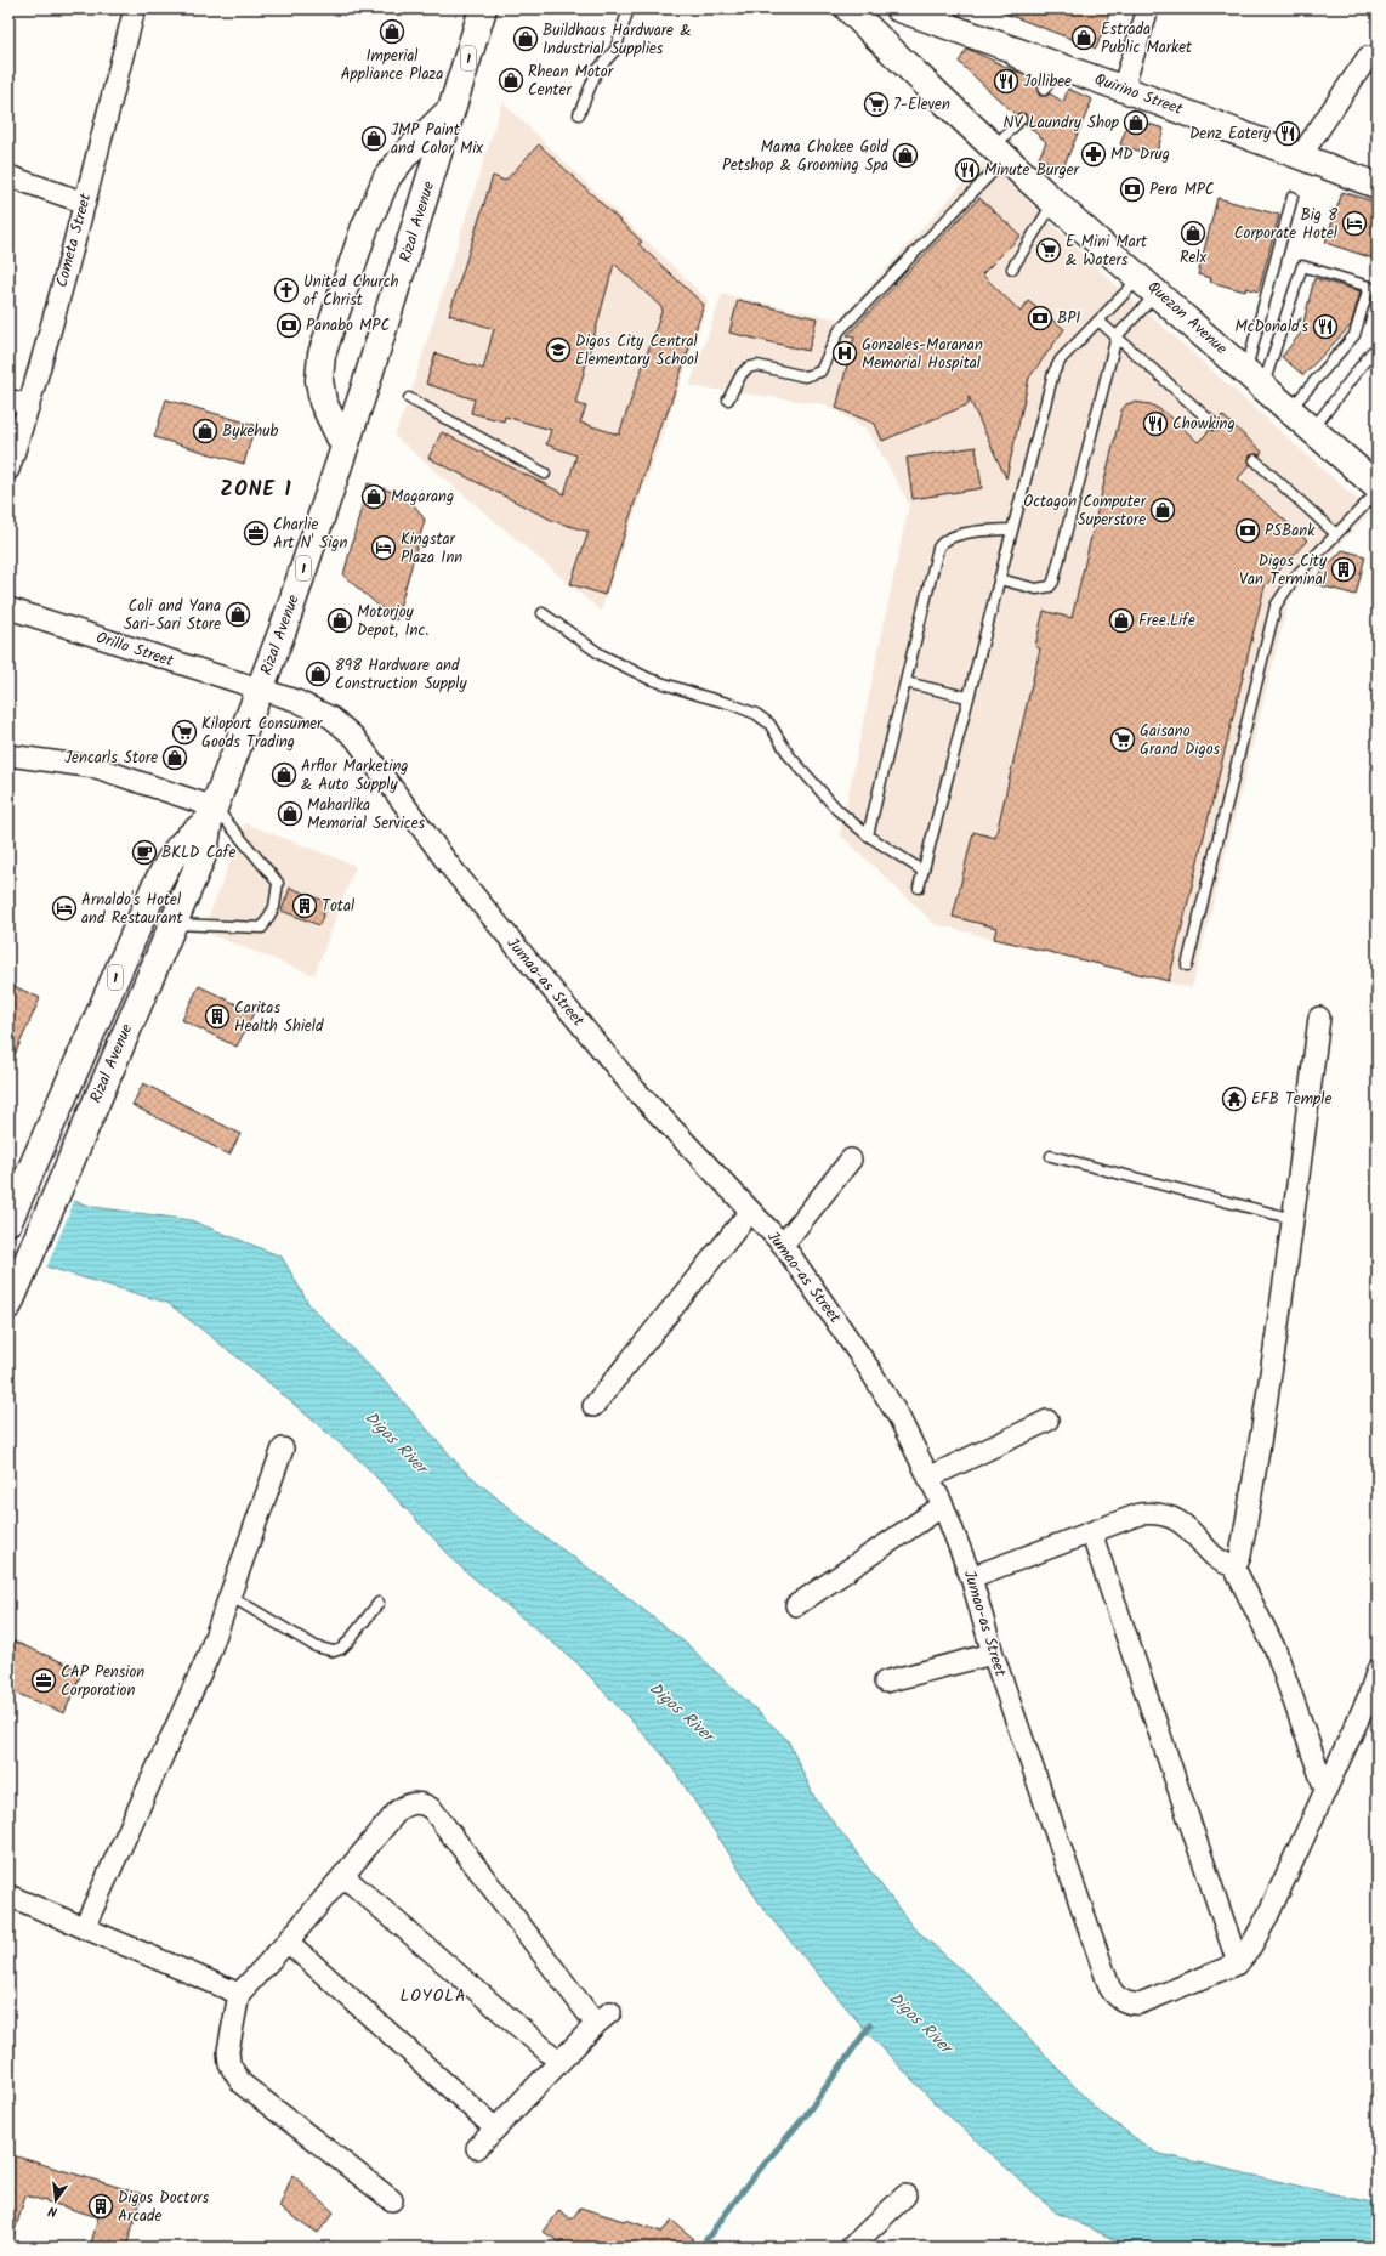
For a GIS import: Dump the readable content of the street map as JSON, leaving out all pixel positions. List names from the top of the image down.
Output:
{
  "streets": {
    "main road": ["1", "Rizal Avenue", "Quezon Avenue"],
    "street": [
      "Quirino Street",
      "Cometa Street",
      "Orillo Street",
      "Jumao-as Street"
    ]
  },
  "crossings": [
    ["Rizal Avenue", "Orillo Street"],
    ["Rizal Avenue", "Jumao-as Street"],
    ["Orillo Street", "Jumao-as Street"]
  ],
  "districts": ["ZONE 1", "LOYOLA"],
  "water": ["Digos River"],
  "places": {
    "shop": [
      "Imperial Appliance Plaza",
      "Estrada Public Market",
      "Buildhaus Hardware & Industrial Supplies",
      "Rhean Motor Center",
      "NV Laundry Shop",
      "JMP Paint and Color Mix",
      "Mama Chokee Gold Petshop & Grooming Spa",
      "Relx",
      "Bykehub",
      "Magarang",
      "Octagon Computer Superstore",
      "Coli and Yana Sari-Sari Store",
      "Motorjoy Depot, Inc.",
      "Free.Life",
      "898 Hardware and Construction Supply",
      "Jencarls Store",
      "Arflor Marketing & Auto Supply",
      "Maharlika Memorial Services"
    ],
    "restaurant": [
      "Jollibee",
      "Denz Eatery",
      "Minute Burger",
      "McDonald's",
      "Chowking"
    ],
    "supermarket": [
      "7-Eleven",
      "E Mini Mart & Waters",
      "Kiloport Consumer Goods Trading",
      "Gaisano Grand Digos"
    ],
    "pharmacy": ["MD Drug"],
    "bank": [
      "Pera MPC",
      "BPI",
      "Panabo MPC",
      "PSBank"
    ],
    "hotel": ["Big 8 Corporate Hotel", "Kingstar Plaza Inn", "Arnaldo's Hotel and Restaurant"],
    "church": ["United Church of Christ"],
    "school or university": ["Digos City Central Elementary School"],
    "hospital": ["Gonzales-Maranan Memorial Hospital"],
    "office": ["Charlie Art N' Sign", "CAP Pension Corporation"],
    "building": [
      "Digos City Van Terminal",
      "Total",
      "Caritas Health Shield",
      "Digos Doctors Arcade"
    ],
    "cafe": ["BKLD Cafe"],
    "temple": ["EFB Temple"]
  },
  "north": "bottom"
}
